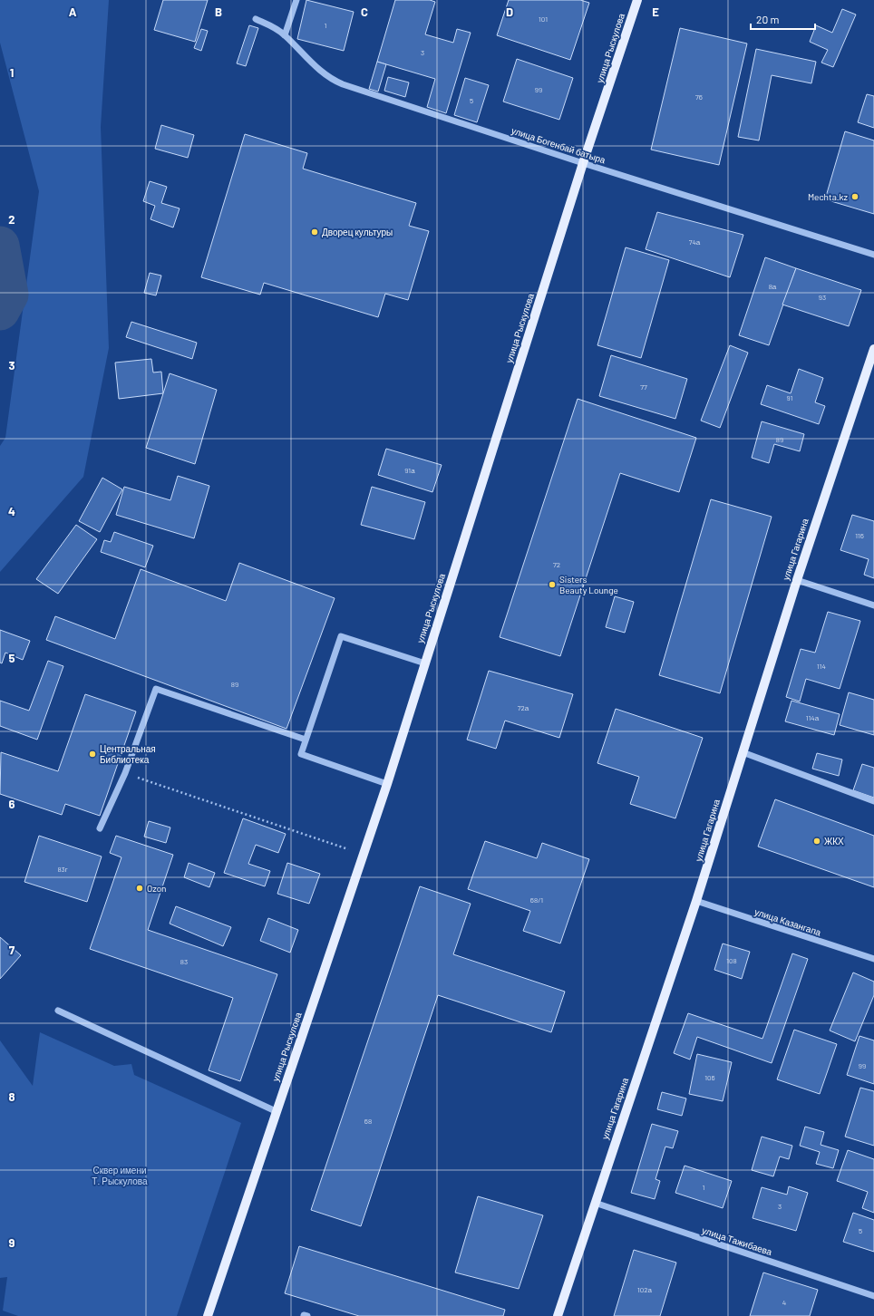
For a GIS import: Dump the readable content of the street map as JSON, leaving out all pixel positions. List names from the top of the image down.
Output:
{
  "streets": {
    "main road": ["улица Рыскулова", "улица Гагарина"],
    "street": ["улица Богенбай батыра", "улица Казангапа", "улица Тажибаева"]
  },
  "crossings": [
    ["улица Рыскулова", "улица Богенбай батыра"],
    ["улица Гагарина", "улица Казангапа"],
    ["улица Гагарина", "улица Тажибаева"]
  ],
  "parks": ["Сквер имени Т. Рыскулова"],
  "places": [
    "Mechta.kz",
    "Дворец культуры",
    "Sisters Beauty Lounge",
    "Центральная Библиотека",
    "ЖКХ",
    "Ozon"
  ],
  "house_numbers": [
    "101",
    "1",
    "3",
    "99",
    "76",
    "5",
    "74а",
    "8а",
    "93",
    "77",
    "91",
    "89",
    "91а",
    "116",
    "72",
    "114",
    "89",
    "72а",
    "114а",
    "83г",
    "68/1",
    "108",
    "83",
    "99",
    "106",
    "68",
    "1",
    "3",
    "5",
    "102а",
    "4"
  ],
  "scale_bar": "20 m",
  "grid": {
    "columns": [
      "A",
      "B",
      "C",
      "D",
      "E"
    ],
    "rows": [
      "1",
      "2",
      "3",
      "4",
      "5",
      "6",
      "7",
      "8",
      "9"
    ]
  }
}
